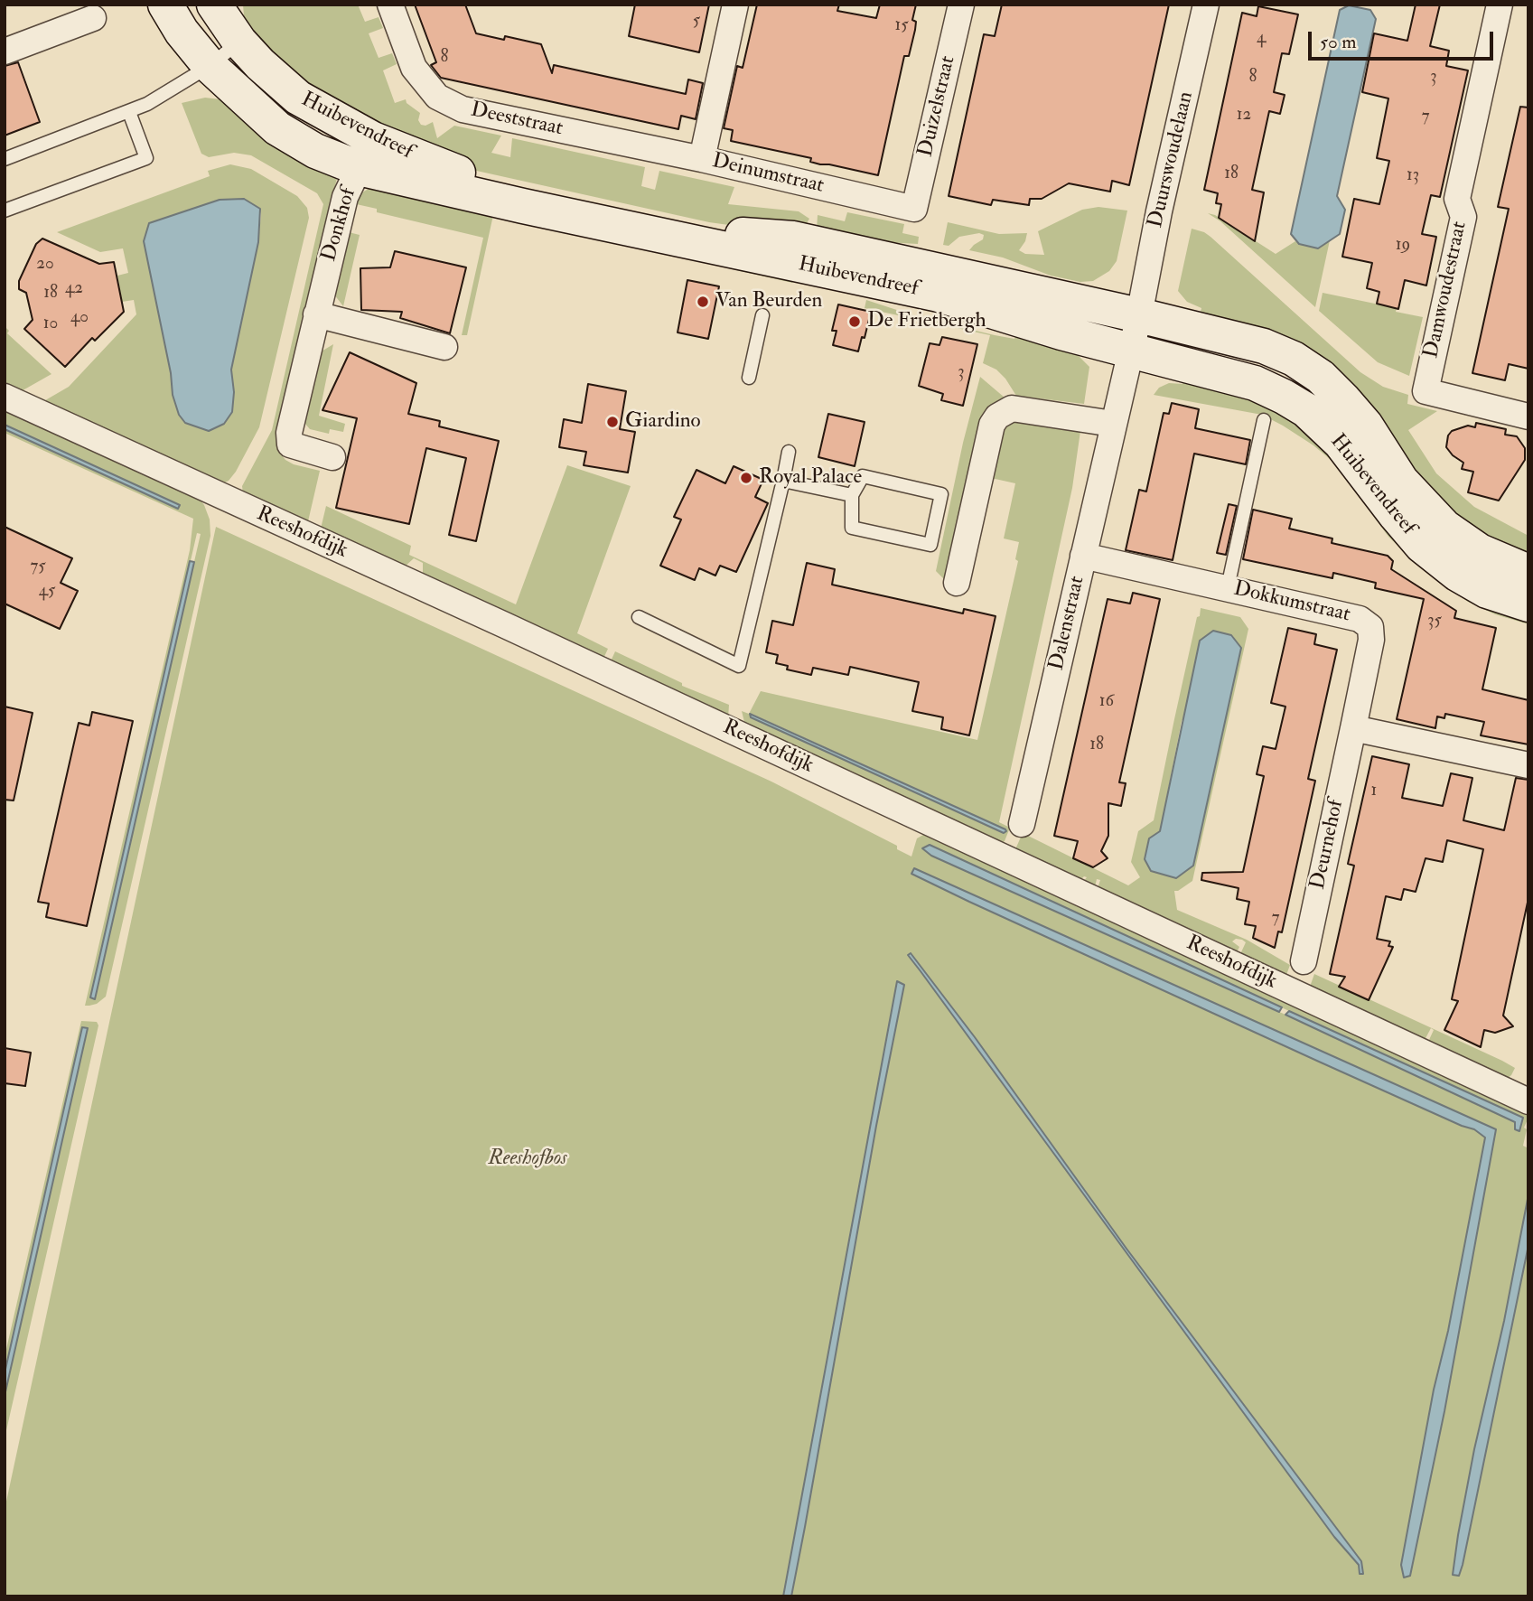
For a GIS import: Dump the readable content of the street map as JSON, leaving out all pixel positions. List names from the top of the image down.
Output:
{
  "streets": {
    "street": [
      "Duizelstraat",
      "Deeststraat",
      "Huibevendreef",
      "Duurswoudelaan",
      "Deinumstraat",
      "Donkhof",
      "Damwoudestraat",
      "Reeshofdijk",
      "Dokkumstraat",
      "Dalenstraat",
      "Deurnehof"
    ]
  },
  "crossings": [
    ["Duizelstraat", "Deinumstraat"],
    ["Deeststraat", "Deinumstraat"],
    ["Huibevendreef", "Duurswoudelaan"],
    ["Huibevendreef", "Donkhof"],
    ["Huibevendreef", "Dalenstraat"],
    ["Duurswoudelaan", "Dalenstraat"],
    ["Dokkumstraat", "Dalenstraat"],
    ["Dokkumstraat", "Deurnehof"]
  ],
  "parks": ["Reeshofbos"],
  "places": [
    "Van Beurden",
    "De Frietbergh",
    "Giardino",
    "Royal Palace"
  ],
  "house_numbers": [
    "5",
    "15",
    "4",
    "8",
    "8",
    "3",
    "12",
    "7",
    "18",
    "13",
    "19",
    "20",
    "42",
    "18",
    "40",
    "10",
    "3",
    "75",
    "45",
    "35",
    "16",
    "18",
    "1",
    "7"
  ],
  "scale_bar": "50 m"
}
